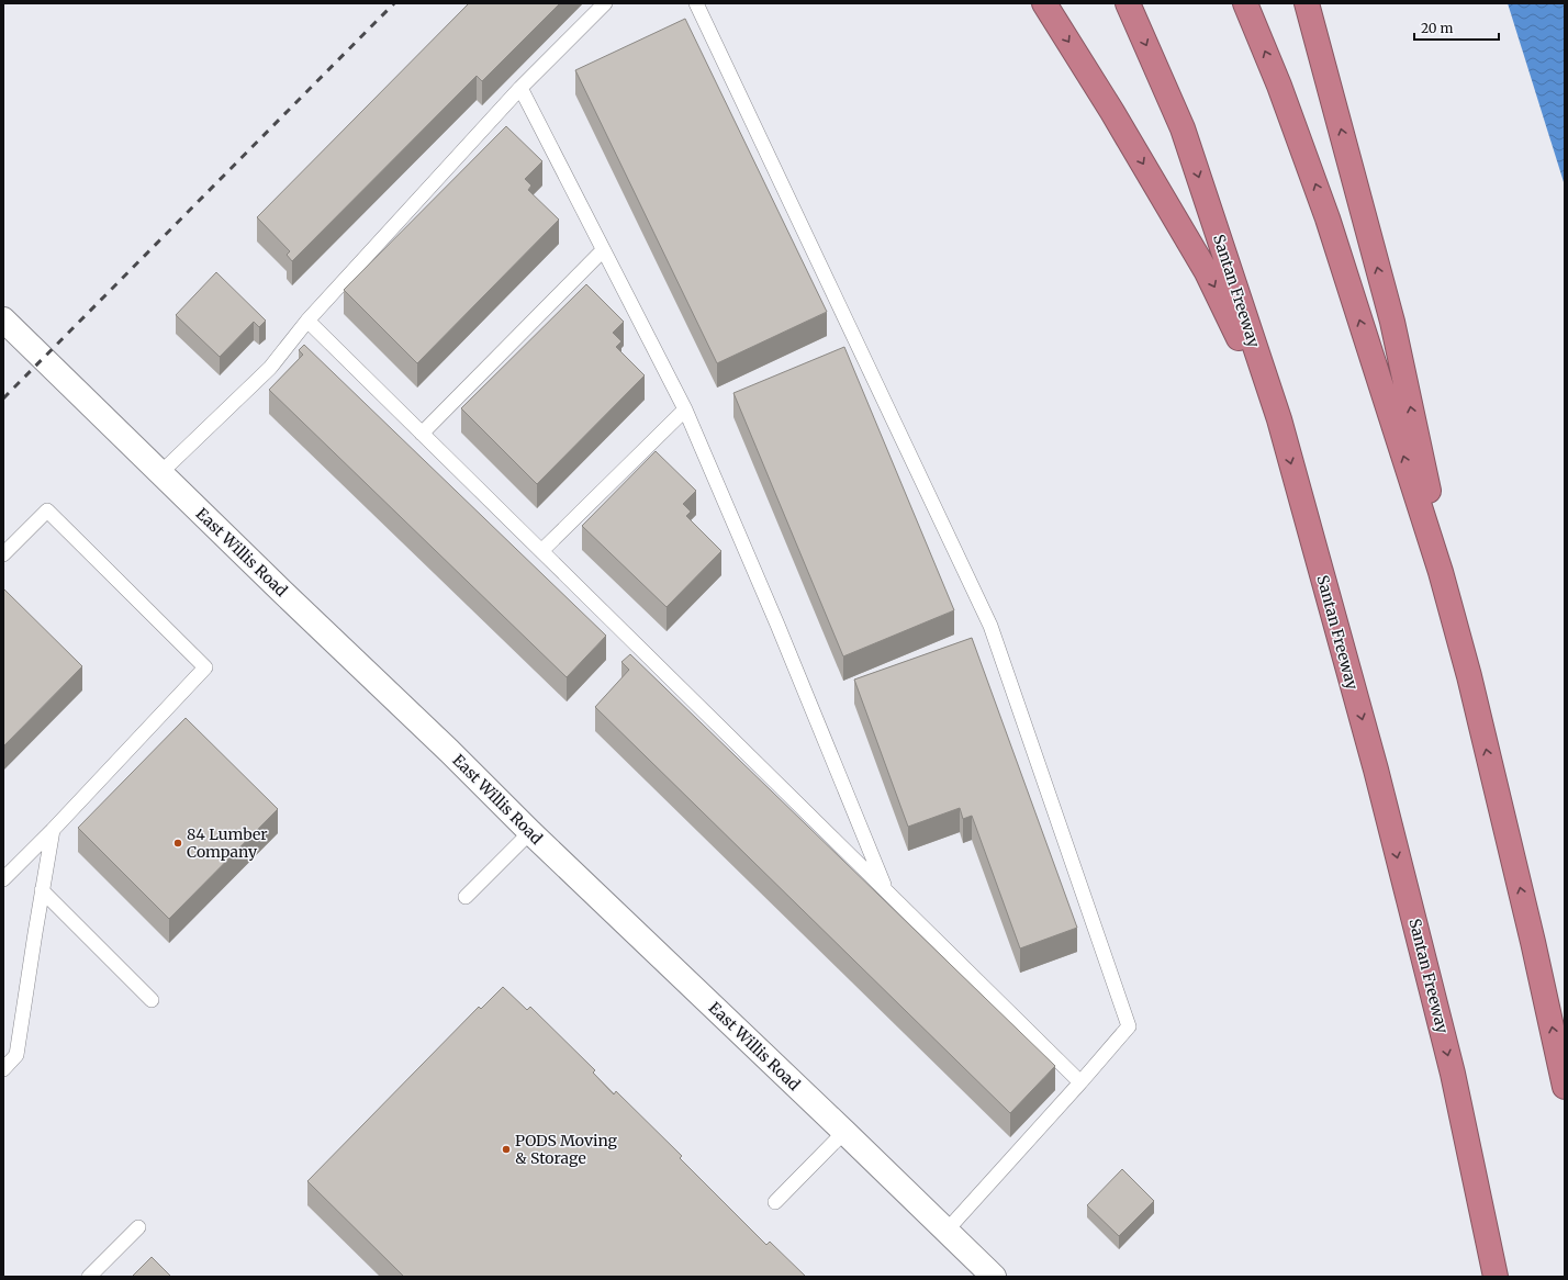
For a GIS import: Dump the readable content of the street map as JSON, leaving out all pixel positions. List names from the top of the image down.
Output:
{
  "streets": {
    "highway": ["Santan Freeway"],
    "street": ["East Willis Road"]
  },
  "places": ["84 Lumber Company", "PODS Moving & Storage"],
  "scale_bar": "20 m"
}
